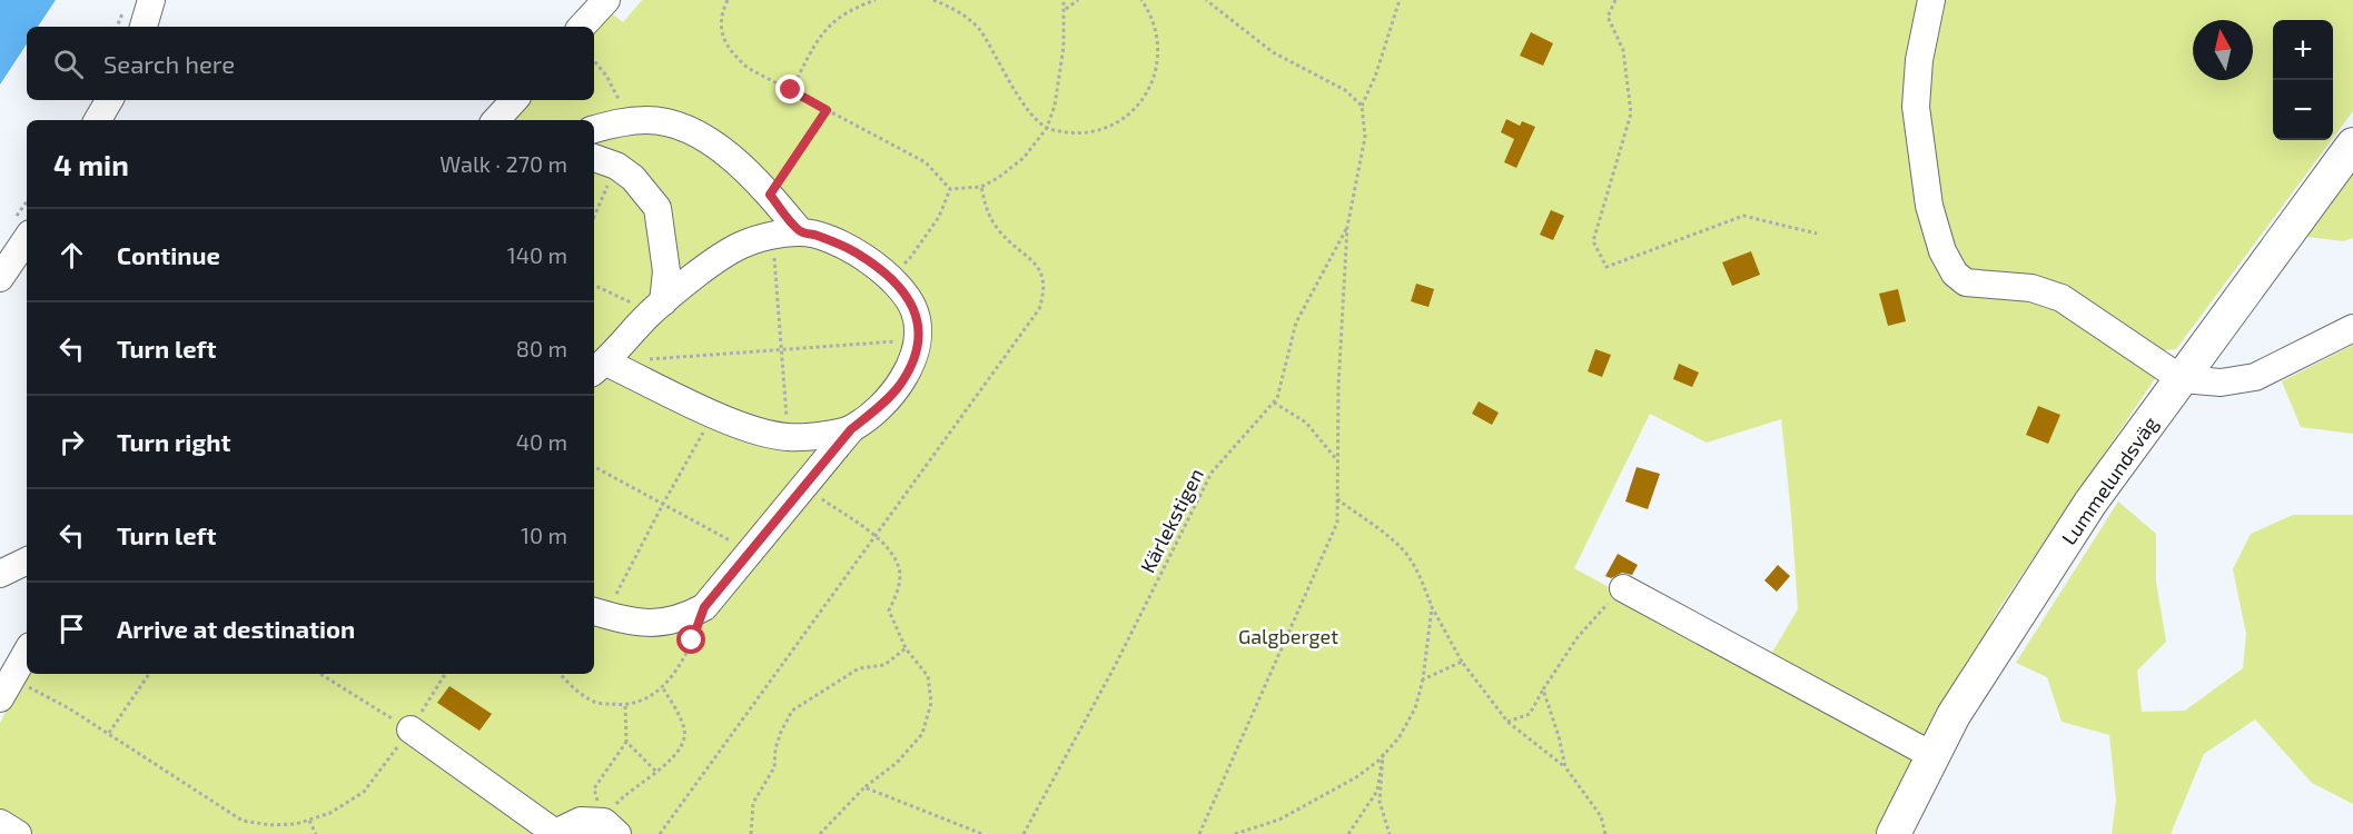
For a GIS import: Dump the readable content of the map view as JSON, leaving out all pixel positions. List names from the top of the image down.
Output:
{
  "streets": {
    "main road": ["Lummelundsväg"],
    "path": ["Kärlekstigen"]
  },
  "parks": ["Galgberget"],
  "north": "top",
  "page": {
    "map_buttons": ["+", "−"],
    "search": "Search here",
    "heading": ["4 min", "Walk · 270 m"],
    "list": [
      ["Continue", "140 m"],
      ["Turn left", "80 m"],
      ["Turn right", "40 m"],
      ["Turn left", "10 m"],
      "Arrive at destination"
    ]
  }
}
